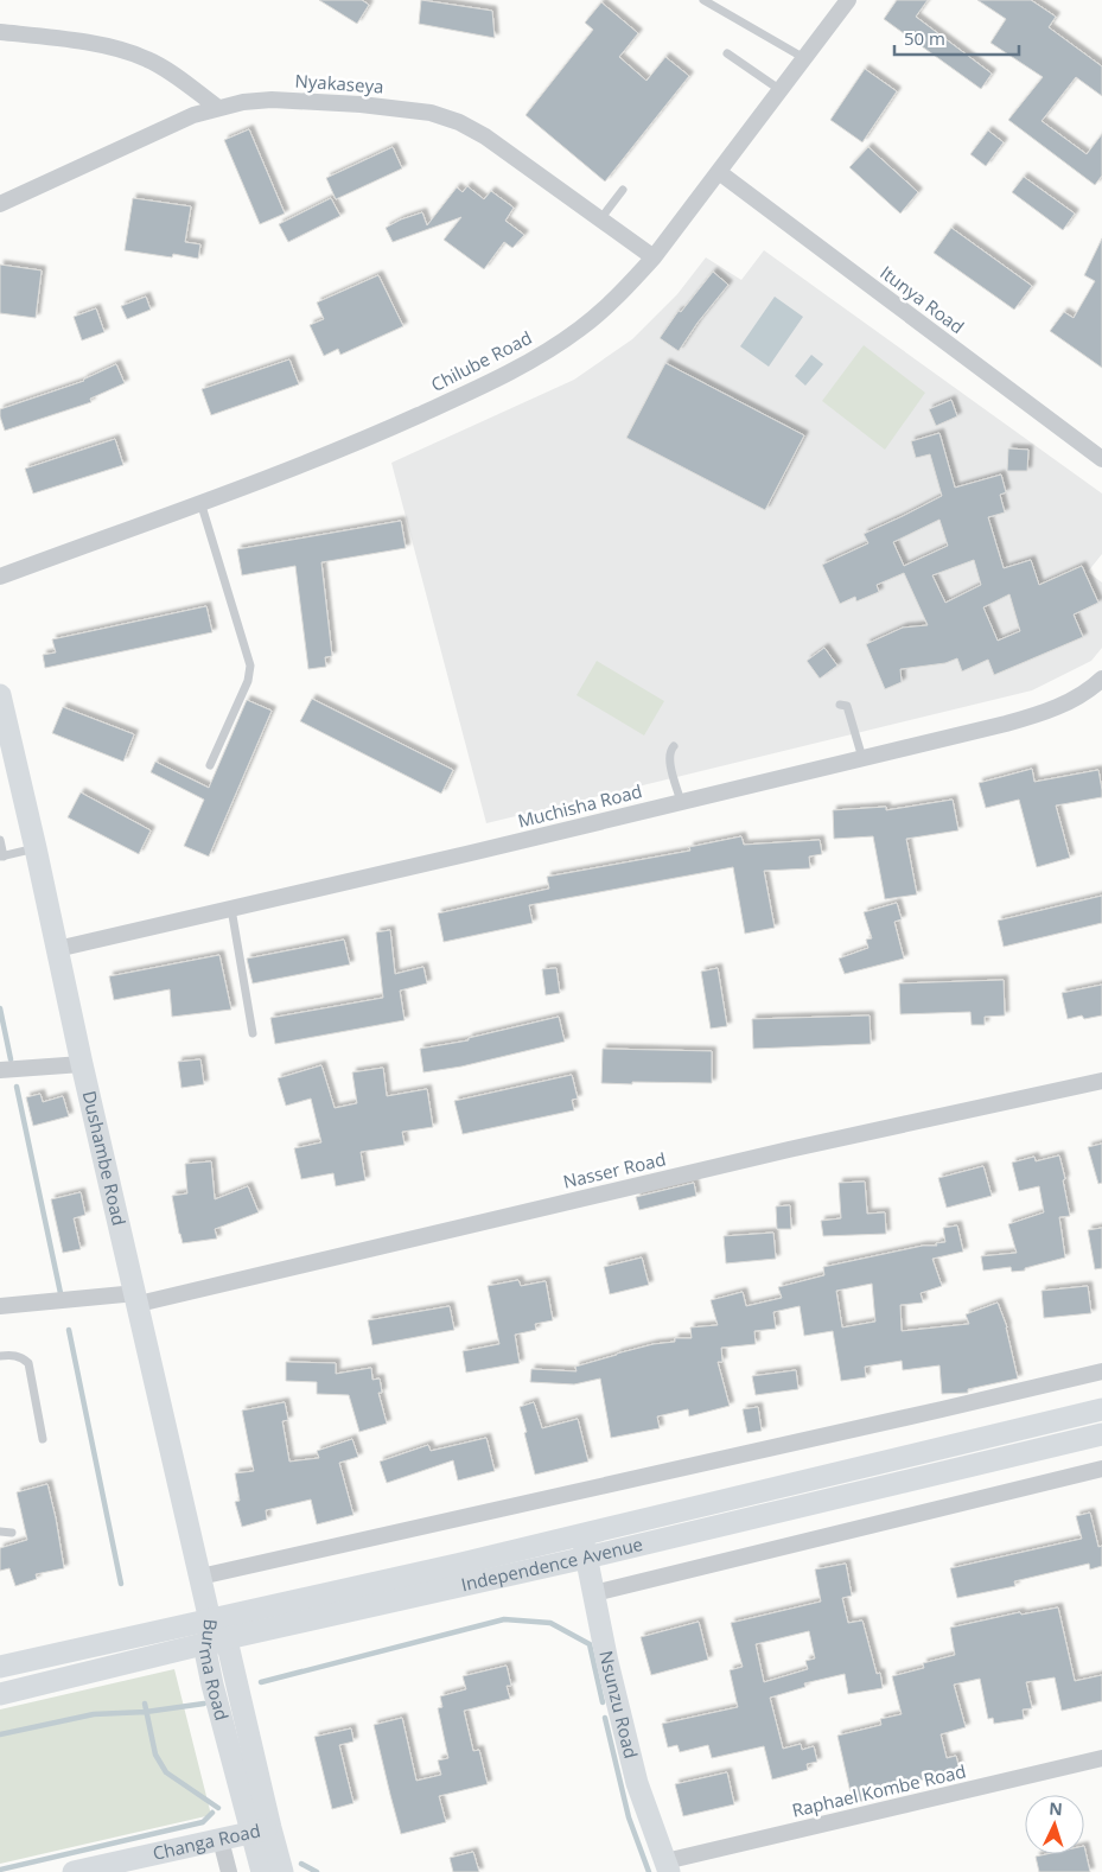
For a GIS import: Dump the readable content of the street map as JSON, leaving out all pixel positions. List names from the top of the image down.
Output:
{
  "streets": {
    "main road": [
      "Dushambe Road",
      "Independence Avenue",
      "Burma Road",
      "Nsunzu Road",
      "Changa Road"
    ],
    "street": [
      "Nyakaseya",
      "Itunya Road",
      "Chilube Road",
      "Muchisha Road",
      "Nasser Road",
      "Raphael Kombe Road"
    ]
  },
  "crossings": [
    ["Nyakaseya", "Chilube Road"],
    ["Itunya Road", "Chilube Road"],
    ["Muchisha Road", "Dushambe Road"],
    ["Dushambe Road", "Nasser Road"],
    ["Dushambe Road", "Independence Avenue"],
    ["Dushambe Road", "Burma Road"],
    ["Independence Avenue", "Burma Road"],
    ["Independence Avenue", "Nsunzu Road"],
    ["Burma Road", "Changa Road"],
    ["Nsunzu Road", "Raphael Kombe Road"]
  ],
  "scale_bar": "50 m",
  "north": "top"
}
